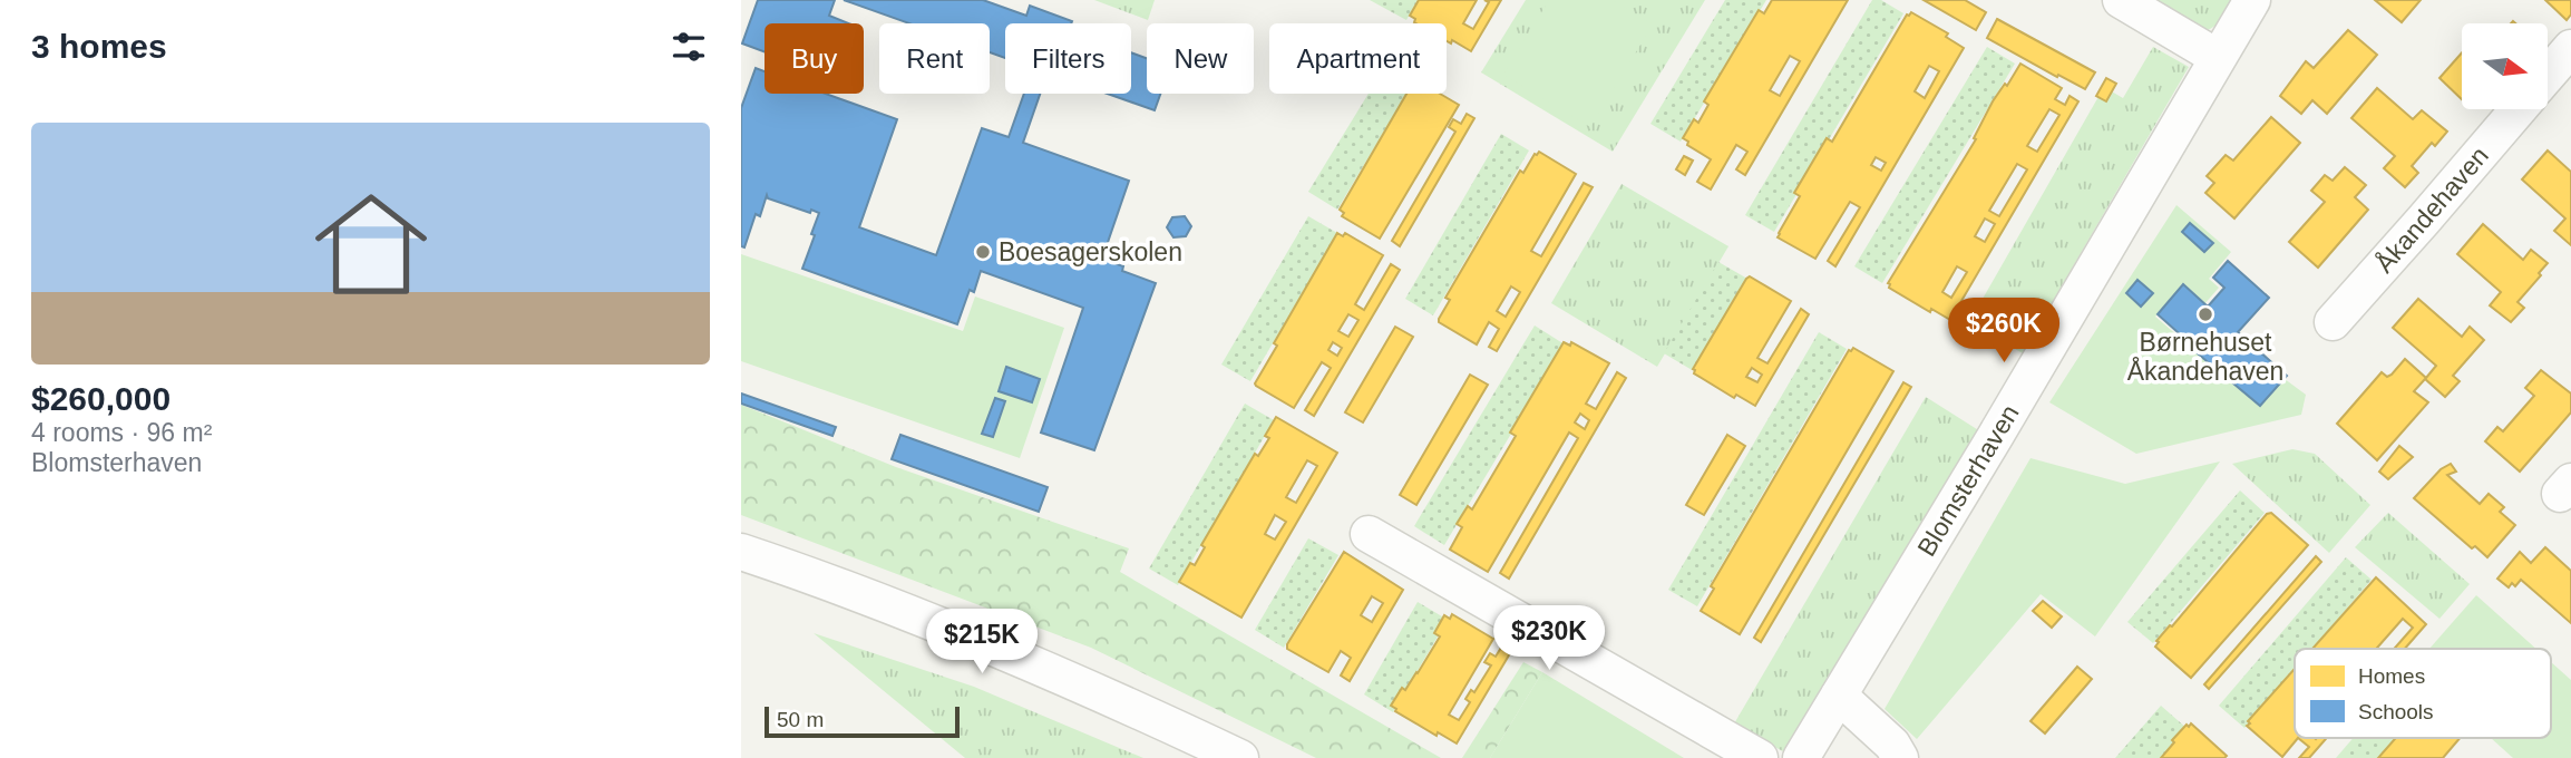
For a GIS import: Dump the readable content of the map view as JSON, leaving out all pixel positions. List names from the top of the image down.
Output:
{
  "streets": {
    "street": ["Åkandehaven", "Blomsterhaven"]
  },
  "places": ["Boesagerskolen", "Børnehuset Åkandehaven"],
  "legend": ["Homes", "Schools"],
  "scale_bar": "50 m",
  "north": "right",
  "page": {
    "heading": "3 homes",
    "chip": [
      "Buy",
      "Rent",
      "Filters",
      "New",
      "Apartment"
    ],
    "list": [
      {
        "name": "$260,000",
        "note": "4 rooms · 96 m² · Blomsterhaven"
      }
    ],
    "price": ["$260K", "$230K", "$215K"],
    "scale": "50 m"
  }
}
